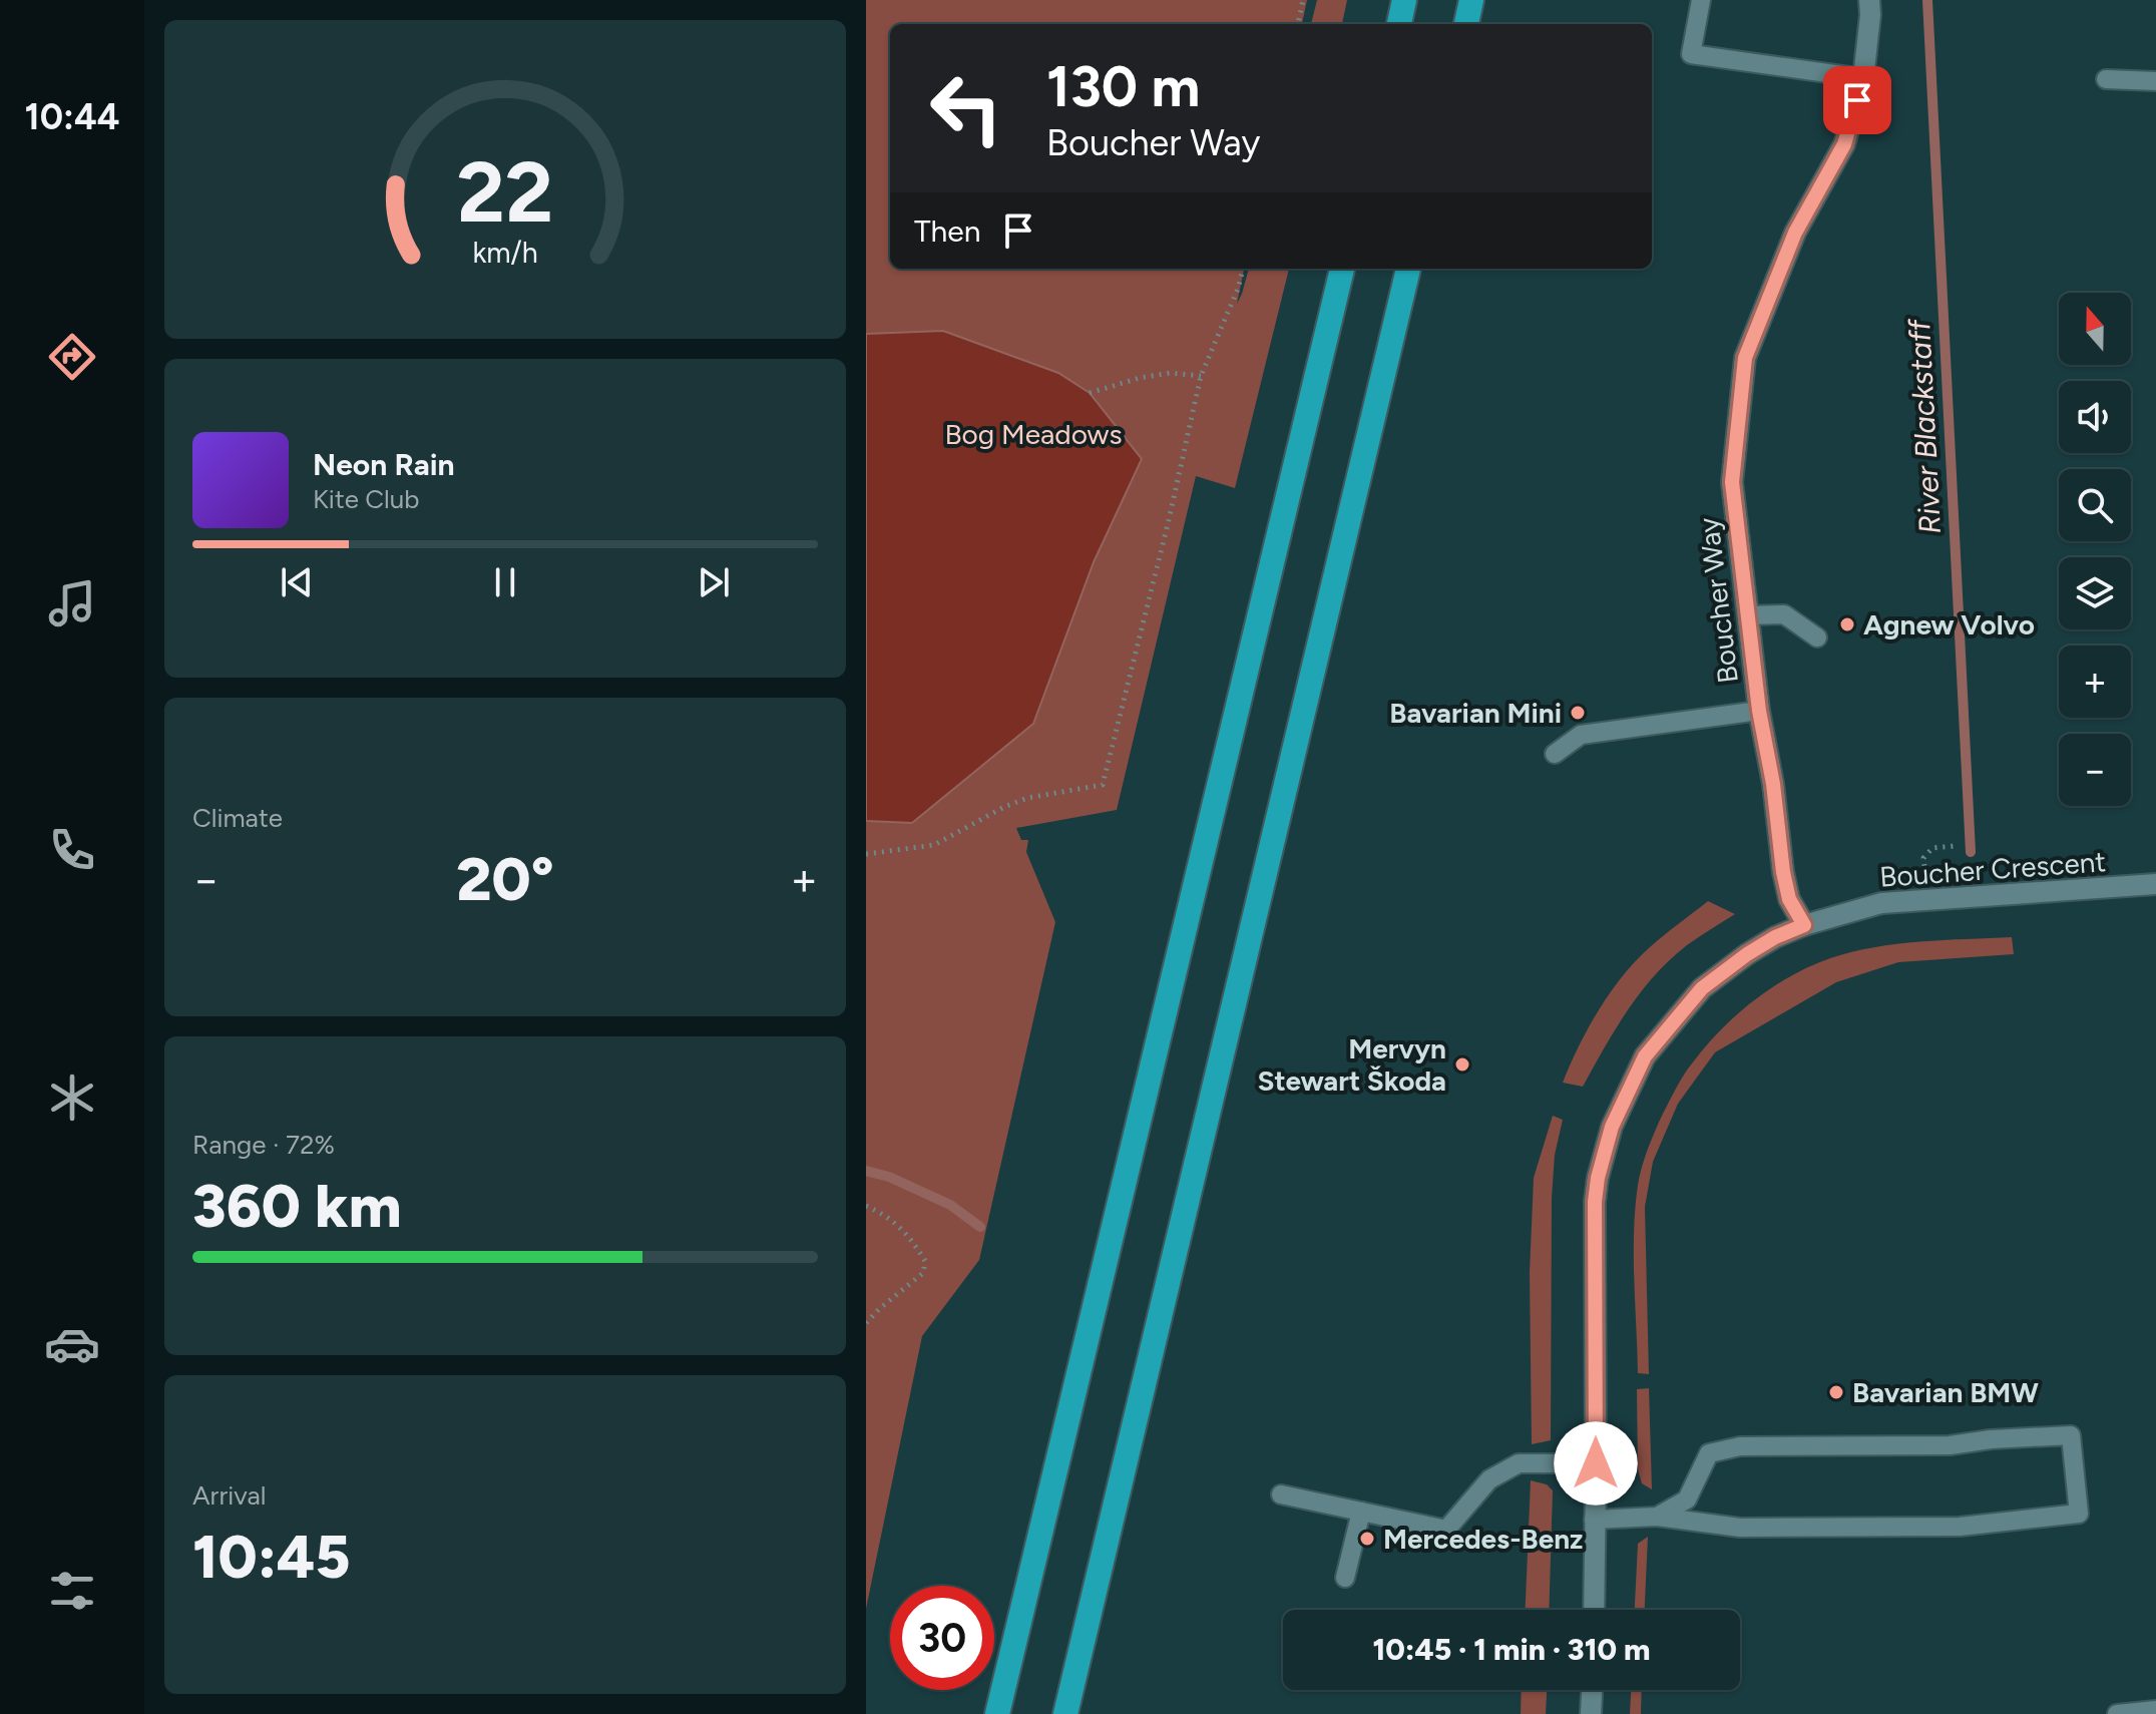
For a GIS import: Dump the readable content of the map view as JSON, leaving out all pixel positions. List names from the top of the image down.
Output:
{
  "streets": {
    "street": ["Boucher Way", "Boucher Crescent"]
  },
  "crossings": [
    ["Boucher Way", "Boucher Crescent"]
  ],
  "water": ["River Blackstaff"],
  "parks": ["Bog Meadows"],
  "places": [
    "Agnew Volvo",
    "Bavarian Mini",
    "Mervyn Stewart Škoda",
    "Bavarian BMW",
    "Mercedes-Benz"
  ],
  "north": "top",
  "page": {
    "tabs": "10:44",
    "turn": ["130 m", "Boucher Way"],
    "then": "Then",
    "map_buttons": ["+", "−"],
    "song": ["Neon Rain", "Kite Club"],
    "tile": [
      "Climate",
      ["Range · 72%", "360 km"],
      ["Arrival", "10:45"]
    ],
    "heat": ["−", "20°", "+"],
    "limit": "30",
    "trip": "10:45 · 1 min · 310 m",
    "gauge": ["22", "km/h"]
  }
}
